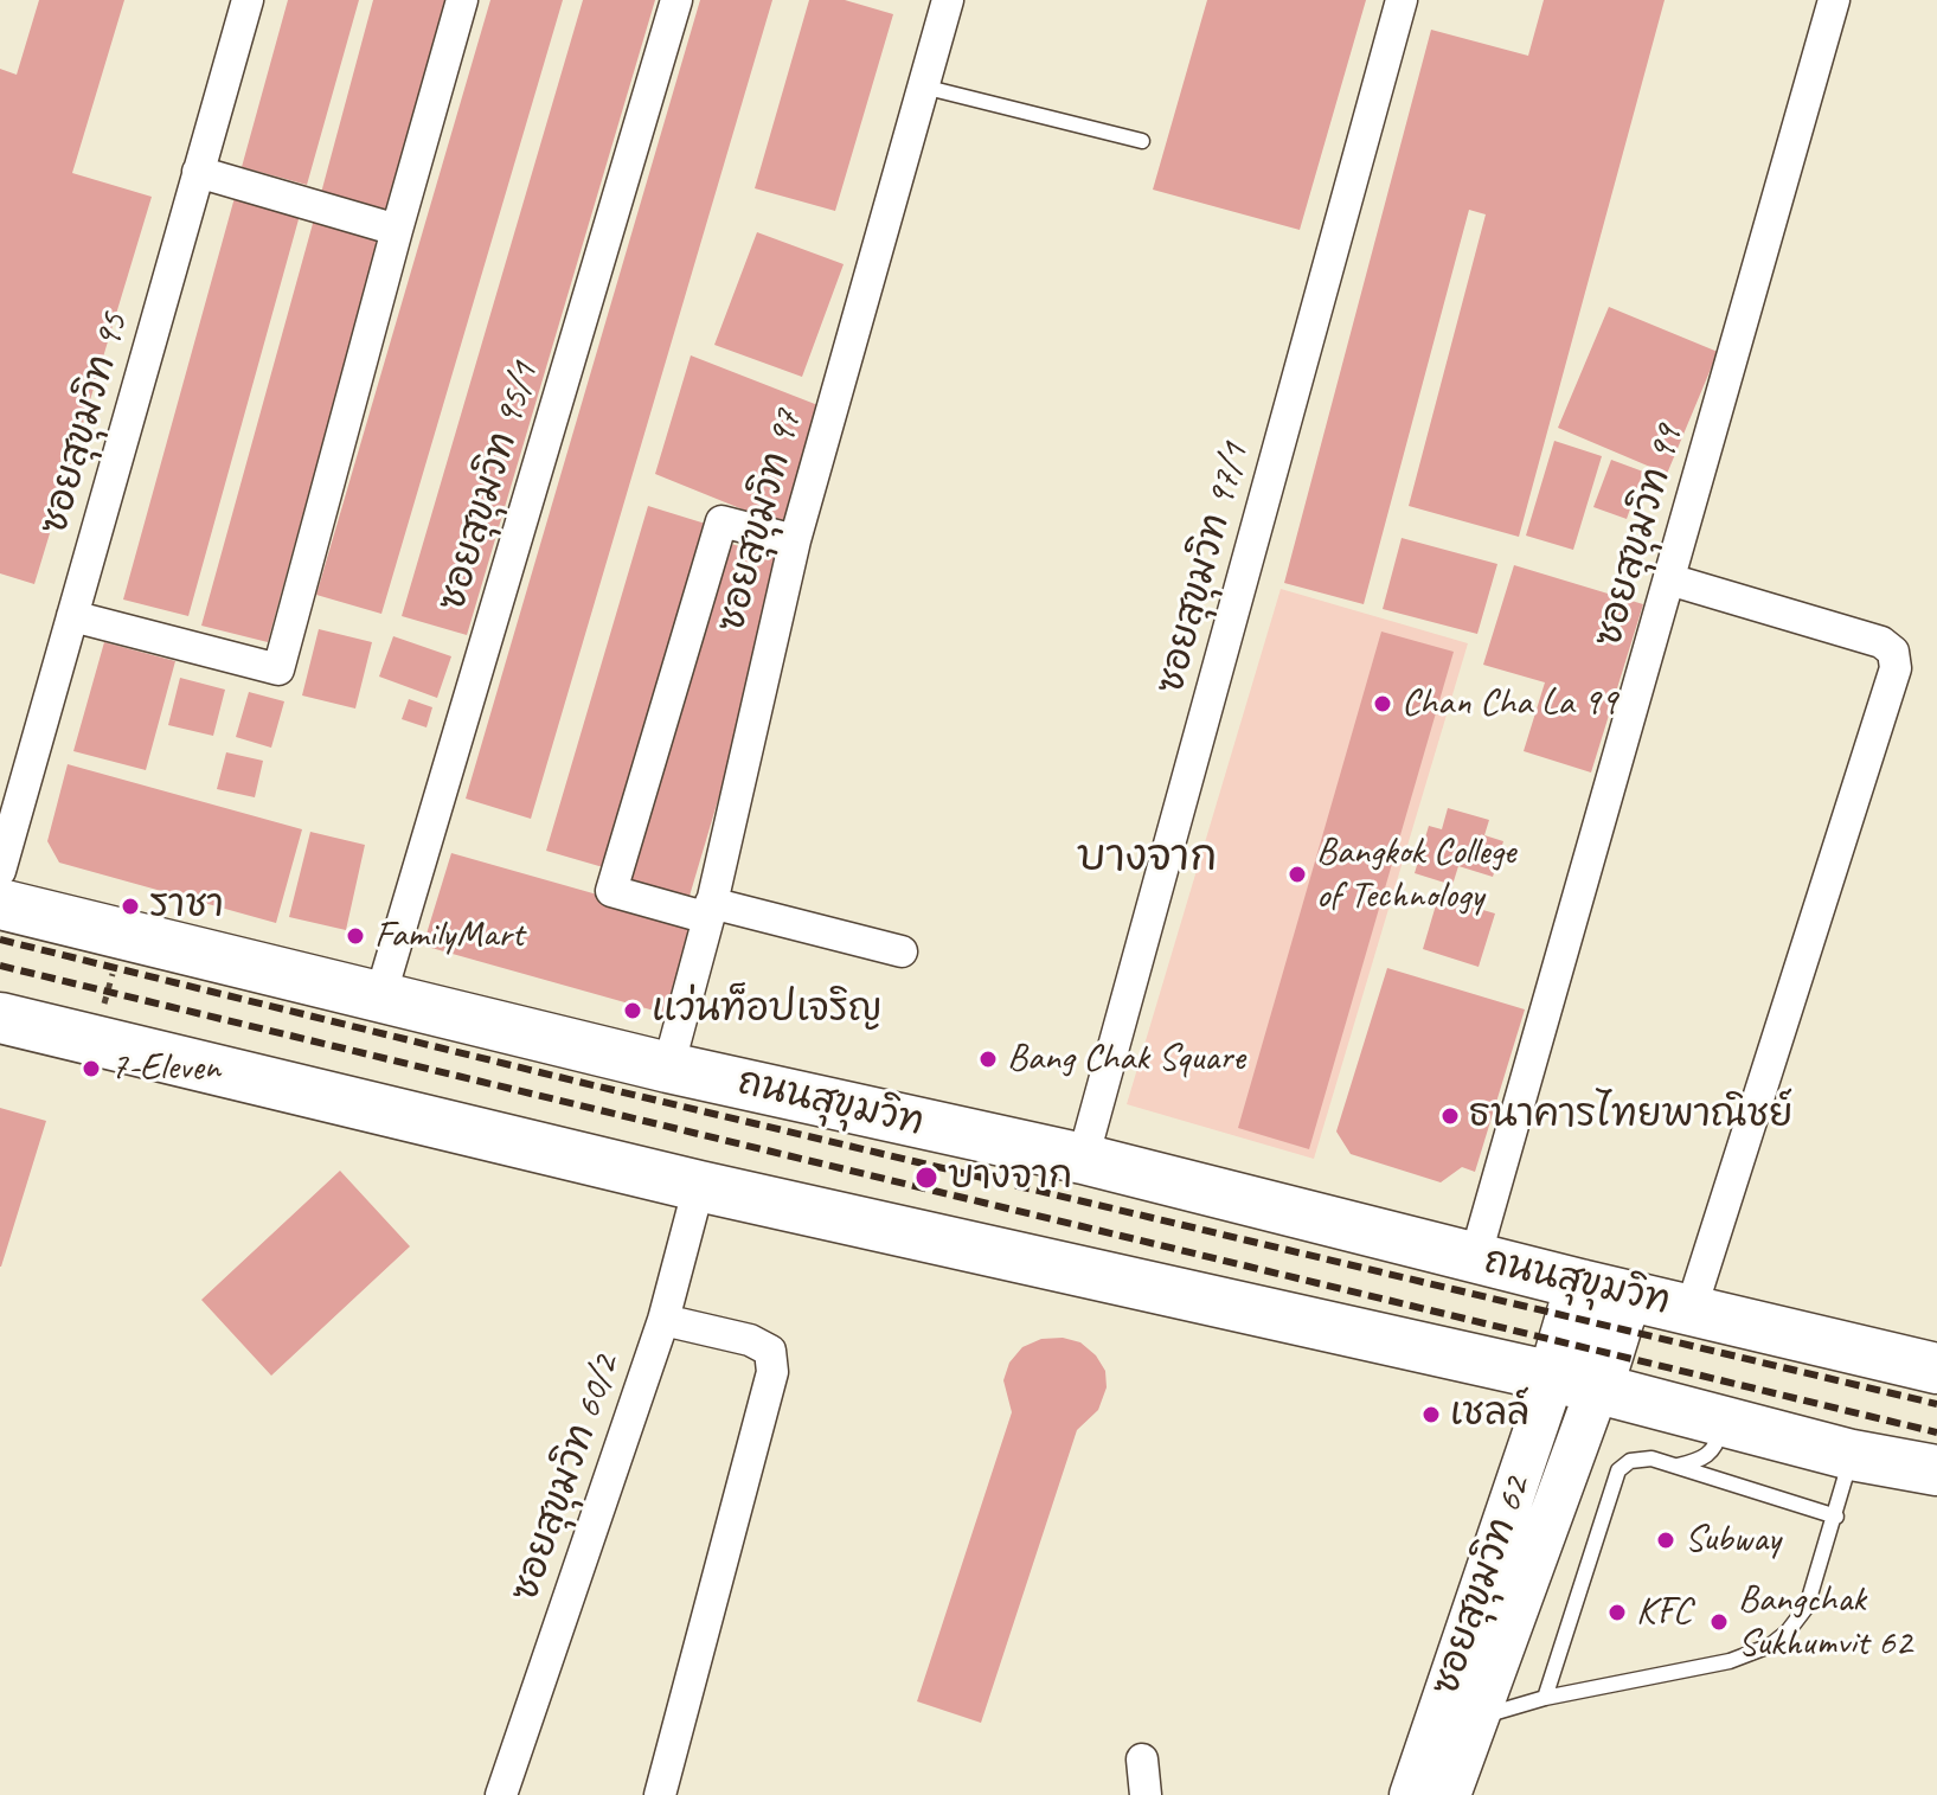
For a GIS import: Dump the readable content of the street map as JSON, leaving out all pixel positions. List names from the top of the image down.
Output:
{
  "streets": {
    "main road": ["ถนนสุขุมวิท"],
    "street": [
      "ซอยสุขุมวิท 95",
      "ซอยสุขุมวิท 95/1",
      "ซอยสุขุมวิท 97",
      "ซอยสุขุมวิท 99",
      "ซอยสุขุมวิท 97/1",
      "ซอยสุขุมวิท 60/2",
      "ซอยสุขุมวิท 62"
    ]
  },
  "crossings": [
    ["ซอยสุขุมวิท 95/1", "ถนนสุขุมวิท"],
    ["ซอยสุขุมวิท 97", "ถนนสุขุมวิท"],
    ["ซอยสุขุมวิท 99", "ถนนสุขุมวิท"],
    ["ซอยสุขุมวิท 97/1", "ถนนสุขุมวิท"]
  ],
  "districts": ["บางจาก"],
  "places": [
    "Chan Cha La 99",
    "Bangkok College of Technology",
    "ราชา",
    "FamilyMart",
    "แว่นท็อปเจริญ",
    "Bang Chak Square",
    "7-Eleven",
    "ธนาคารไทยพาณิชย์",
    "บางจาก",
    "เชลล์",
    "Subway",
    "KFC",
    "Bangchak Sukhumvit 62"
  ]
}
